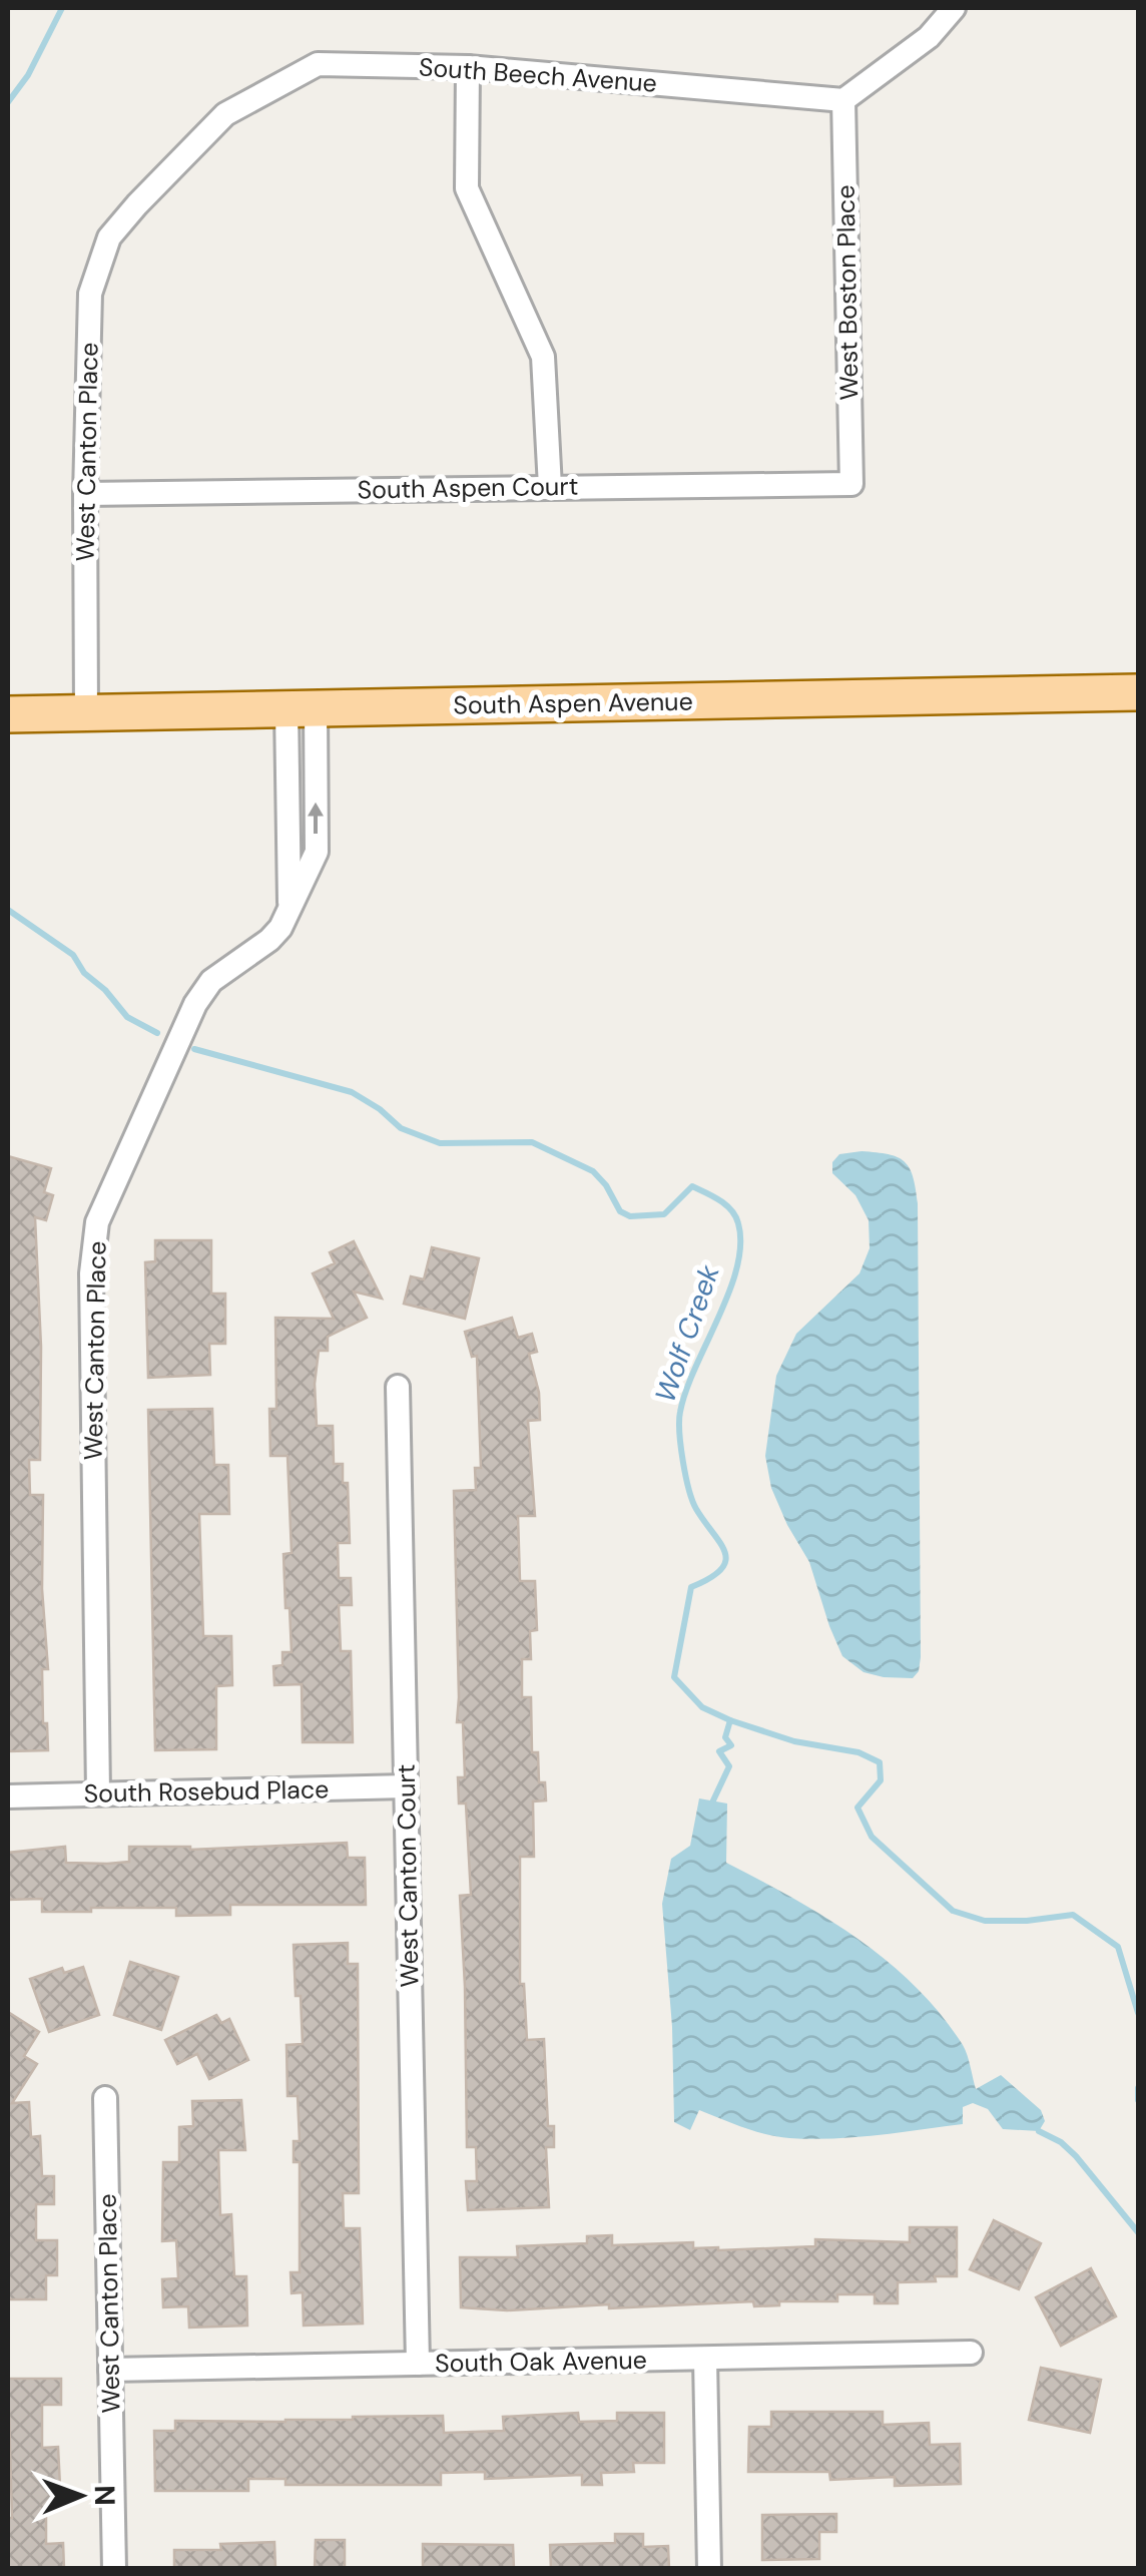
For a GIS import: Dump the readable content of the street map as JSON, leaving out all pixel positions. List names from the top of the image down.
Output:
{
  "streets": {
    "main road": ["South Aspen Avenue"],
    "street": [
      "South Beech Avenue",
      "West Boston Place",
      "West Canton Place",
      "South Aspen Court",
      "South Rosebud Place",
      "West Canton Court",
      "South Oak Avenue"
    ]
  },
  "crossings": [
    ["South Beech Avenue", "West Boston Place"],
    ["South Beech Avenue", "West Canton Place"],
    ["West Boston Place", "South Aspen Court"],
    ["West Canton Place", "South Aspen Court"],
    ["West Canton Place", "South Aspen Avenue"],
    ["West Canton Place", "South Rosebud Place"],
    ["West Canton Place", "South Oak Avenue"],
    ["South Rosebud Place", "West Canton Court"],
    ["West Canton Court", "South Oak Avenue"]
  ],
  "water": ["Wolf Creek"],
  "north": "right"
}
